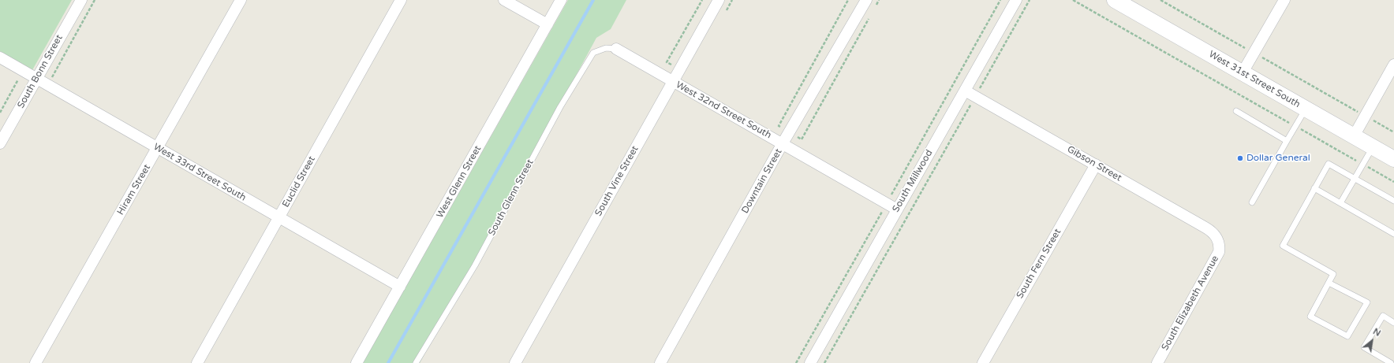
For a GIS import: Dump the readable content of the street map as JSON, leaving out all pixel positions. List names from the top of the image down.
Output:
{
  "streets": {
    "street": [
      "South Bonn Street",
      "West 31st Street South",
      "West 32nd Street South",
      "Gibson Street",
      "West 33rd Street South",
      "South Vine Street",
      "Downtain Street",
      "South Millwood",
      "Euclid Street",
      "West Glenn Street",
      "Hiram Street",
      "South Fern Street",
      "South Elizabeth Avenue"
    ],
    "lane": ["South Glenn Street"]
  },
  "crossings": [
    ["South Bonn Street", "West 33rd Street South"],
    ["West 32nd Street South", "South Vine Street"],
    ["West 32nd Street South", "Downtain Street"],
    ["West 32nd Street South", "South Millwood"],
    ["West 32nd Street South", "South Glenn Street"],
    ["Gibson Street", "South Millwood"],
    ["Gibson Street", "South Fern Street"],
    ["Gibson Street", "South Elizabeth Avenue"],
    ["West 33rd Street South", "Euclid Street"],
    ["West 33rd Street South", "West Glenn Street"],
    ["West 33rd Street South", "Hiram Street"]
  ],
  "places": ["Dollar General"],
  "north": "top right"
}
